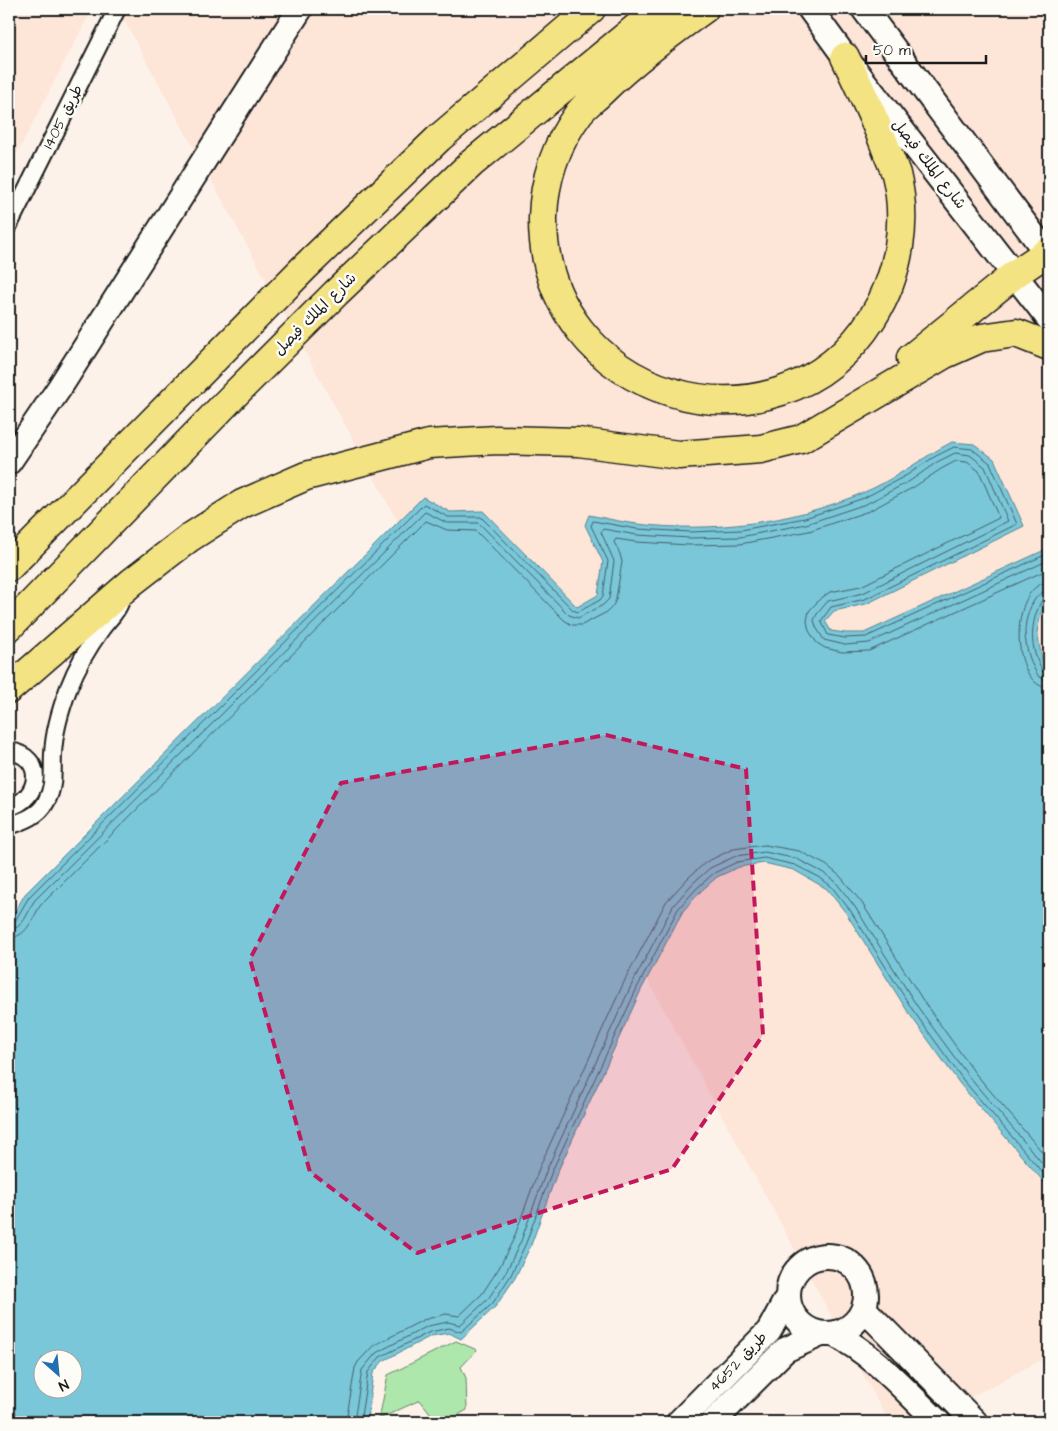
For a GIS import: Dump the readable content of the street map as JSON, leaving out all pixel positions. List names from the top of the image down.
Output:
{
  "streets": {
    "highway": ["شارع الملك فيصل"],
    "main road": ["طريق 4652"],
    "street": ["طريق 1405"]
  },
  "scale_bar": "50 m",
  "north": "bottom right"
}
